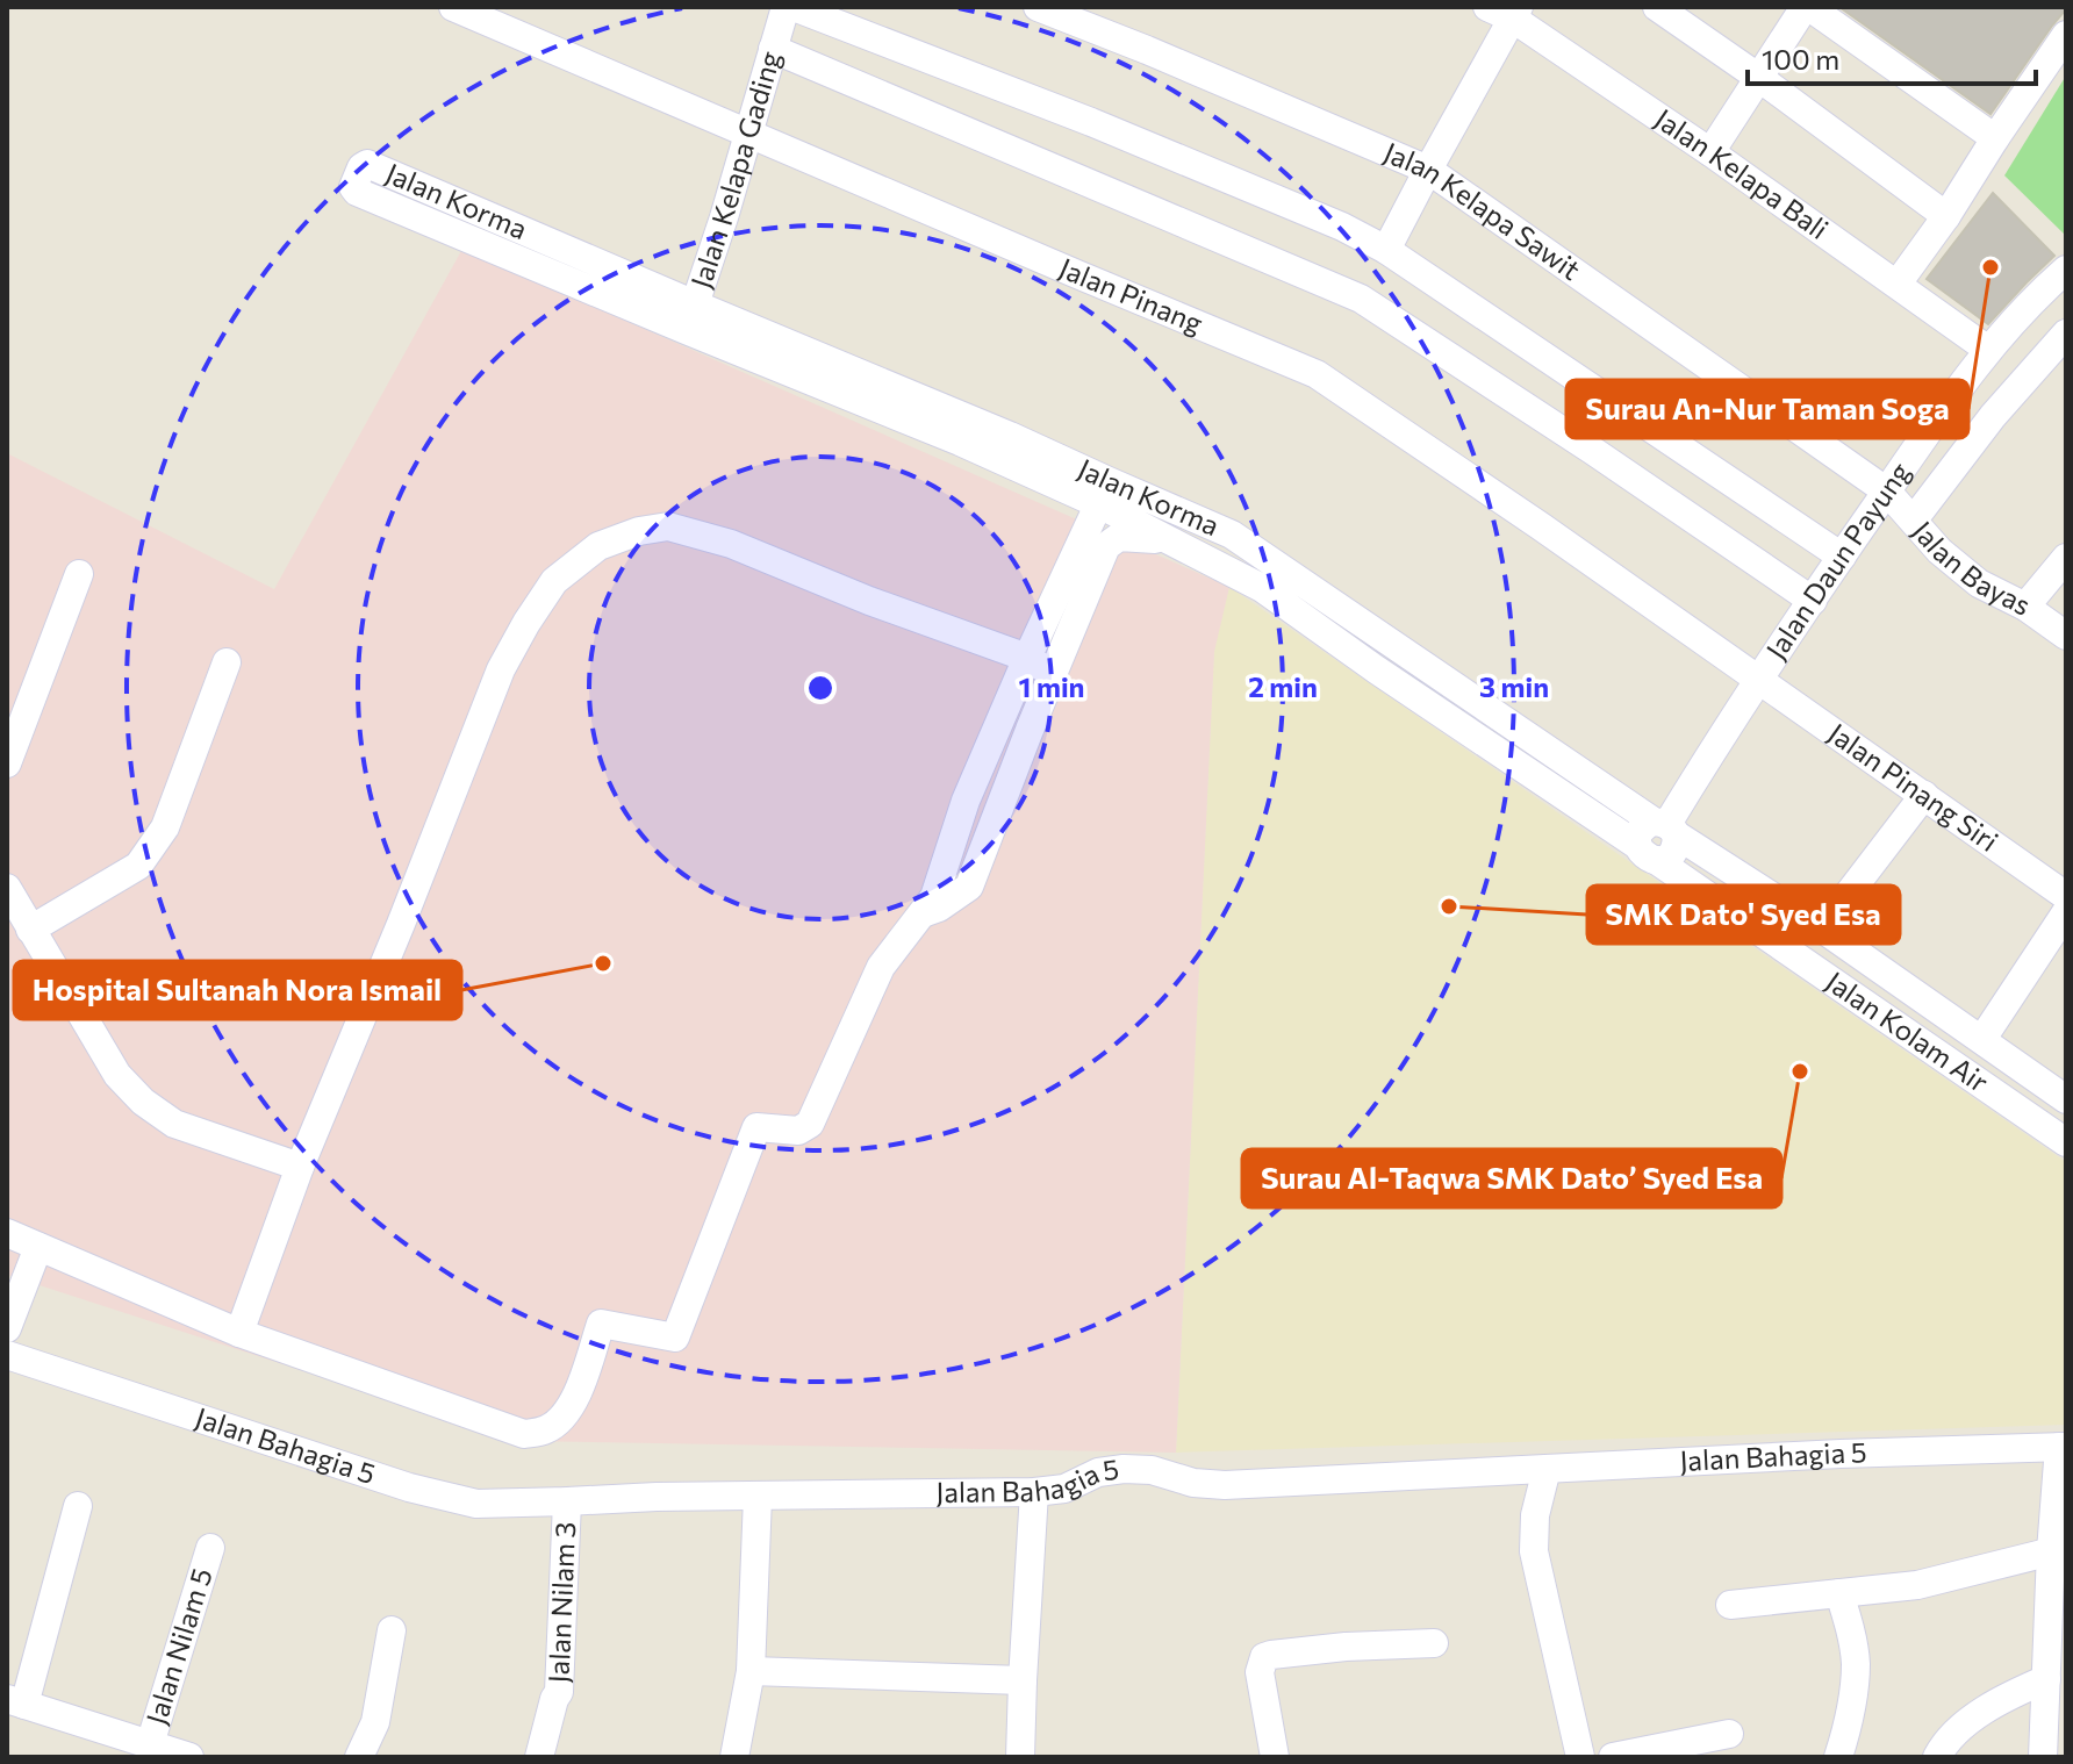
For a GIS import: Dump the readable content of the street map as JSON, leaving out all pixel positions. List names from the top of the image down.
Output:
{
  "streets": {
    "street": [
      "Jalan Kelapa Gading",
      "Jalan Kelapa Bali",
      "Jalan Korma",
      "Jalan Kelapa Sawit",
      "Jalan Pinang",
      "Jalan Daun Payung",
      "Jalan Bayas",
      "Jalan Pinang Siri",
      "Jalan Kolam Air",
      "Jalan Bahagia 5",
      "Jalan Nilam 3",
      "Jalan Nilam 5"
    ]
  },
  "crossings": [
    ["Jalan Kelapa Gading", "Jalan Korma"],
    ["Jalan Kelapa Gading", "Jalan Pinang"],
    ["Jalan Kelapa Bali", "Jalan Daun Payung"],
    ["Jalan Korma", "Jalan Daun Payung"],
    ["Jalan Korma", "Jalan Kolam Air"],
    ["Jalan Kelapa Sawit", "Jalan Daun Payung"],
    ["Jalan Kelapa Sawit", "Jalan Bayas"],
    ["Jalan Pinang", "Jalan Daun Payung"],
    ["Jalan Pinang", "Jalan Pinang Siri"],
    ["Jalan Daun Payung", "Jalan Bayas"],
    ["Jalan Daun Payung", "Jalan Pinang Siri"],
    ["Jalan Daun Payung", "Jalan Kolam Air"],
    ["Jalan Bahagia 5", "Jalan Nilam 3"]
  ],
  "places": [
    "Surau An-Nur Taman Soga",
    "SMK Dato' Syed Esa",
    "Hospital Sultanah Nora Ismail",
    "Surau Al-Taqwa SMK Dato’ Syed Esa"
  ],
  "scale_bar": "100 m",
  "rings": ["1 min", "2 min", "3 min"]
}
